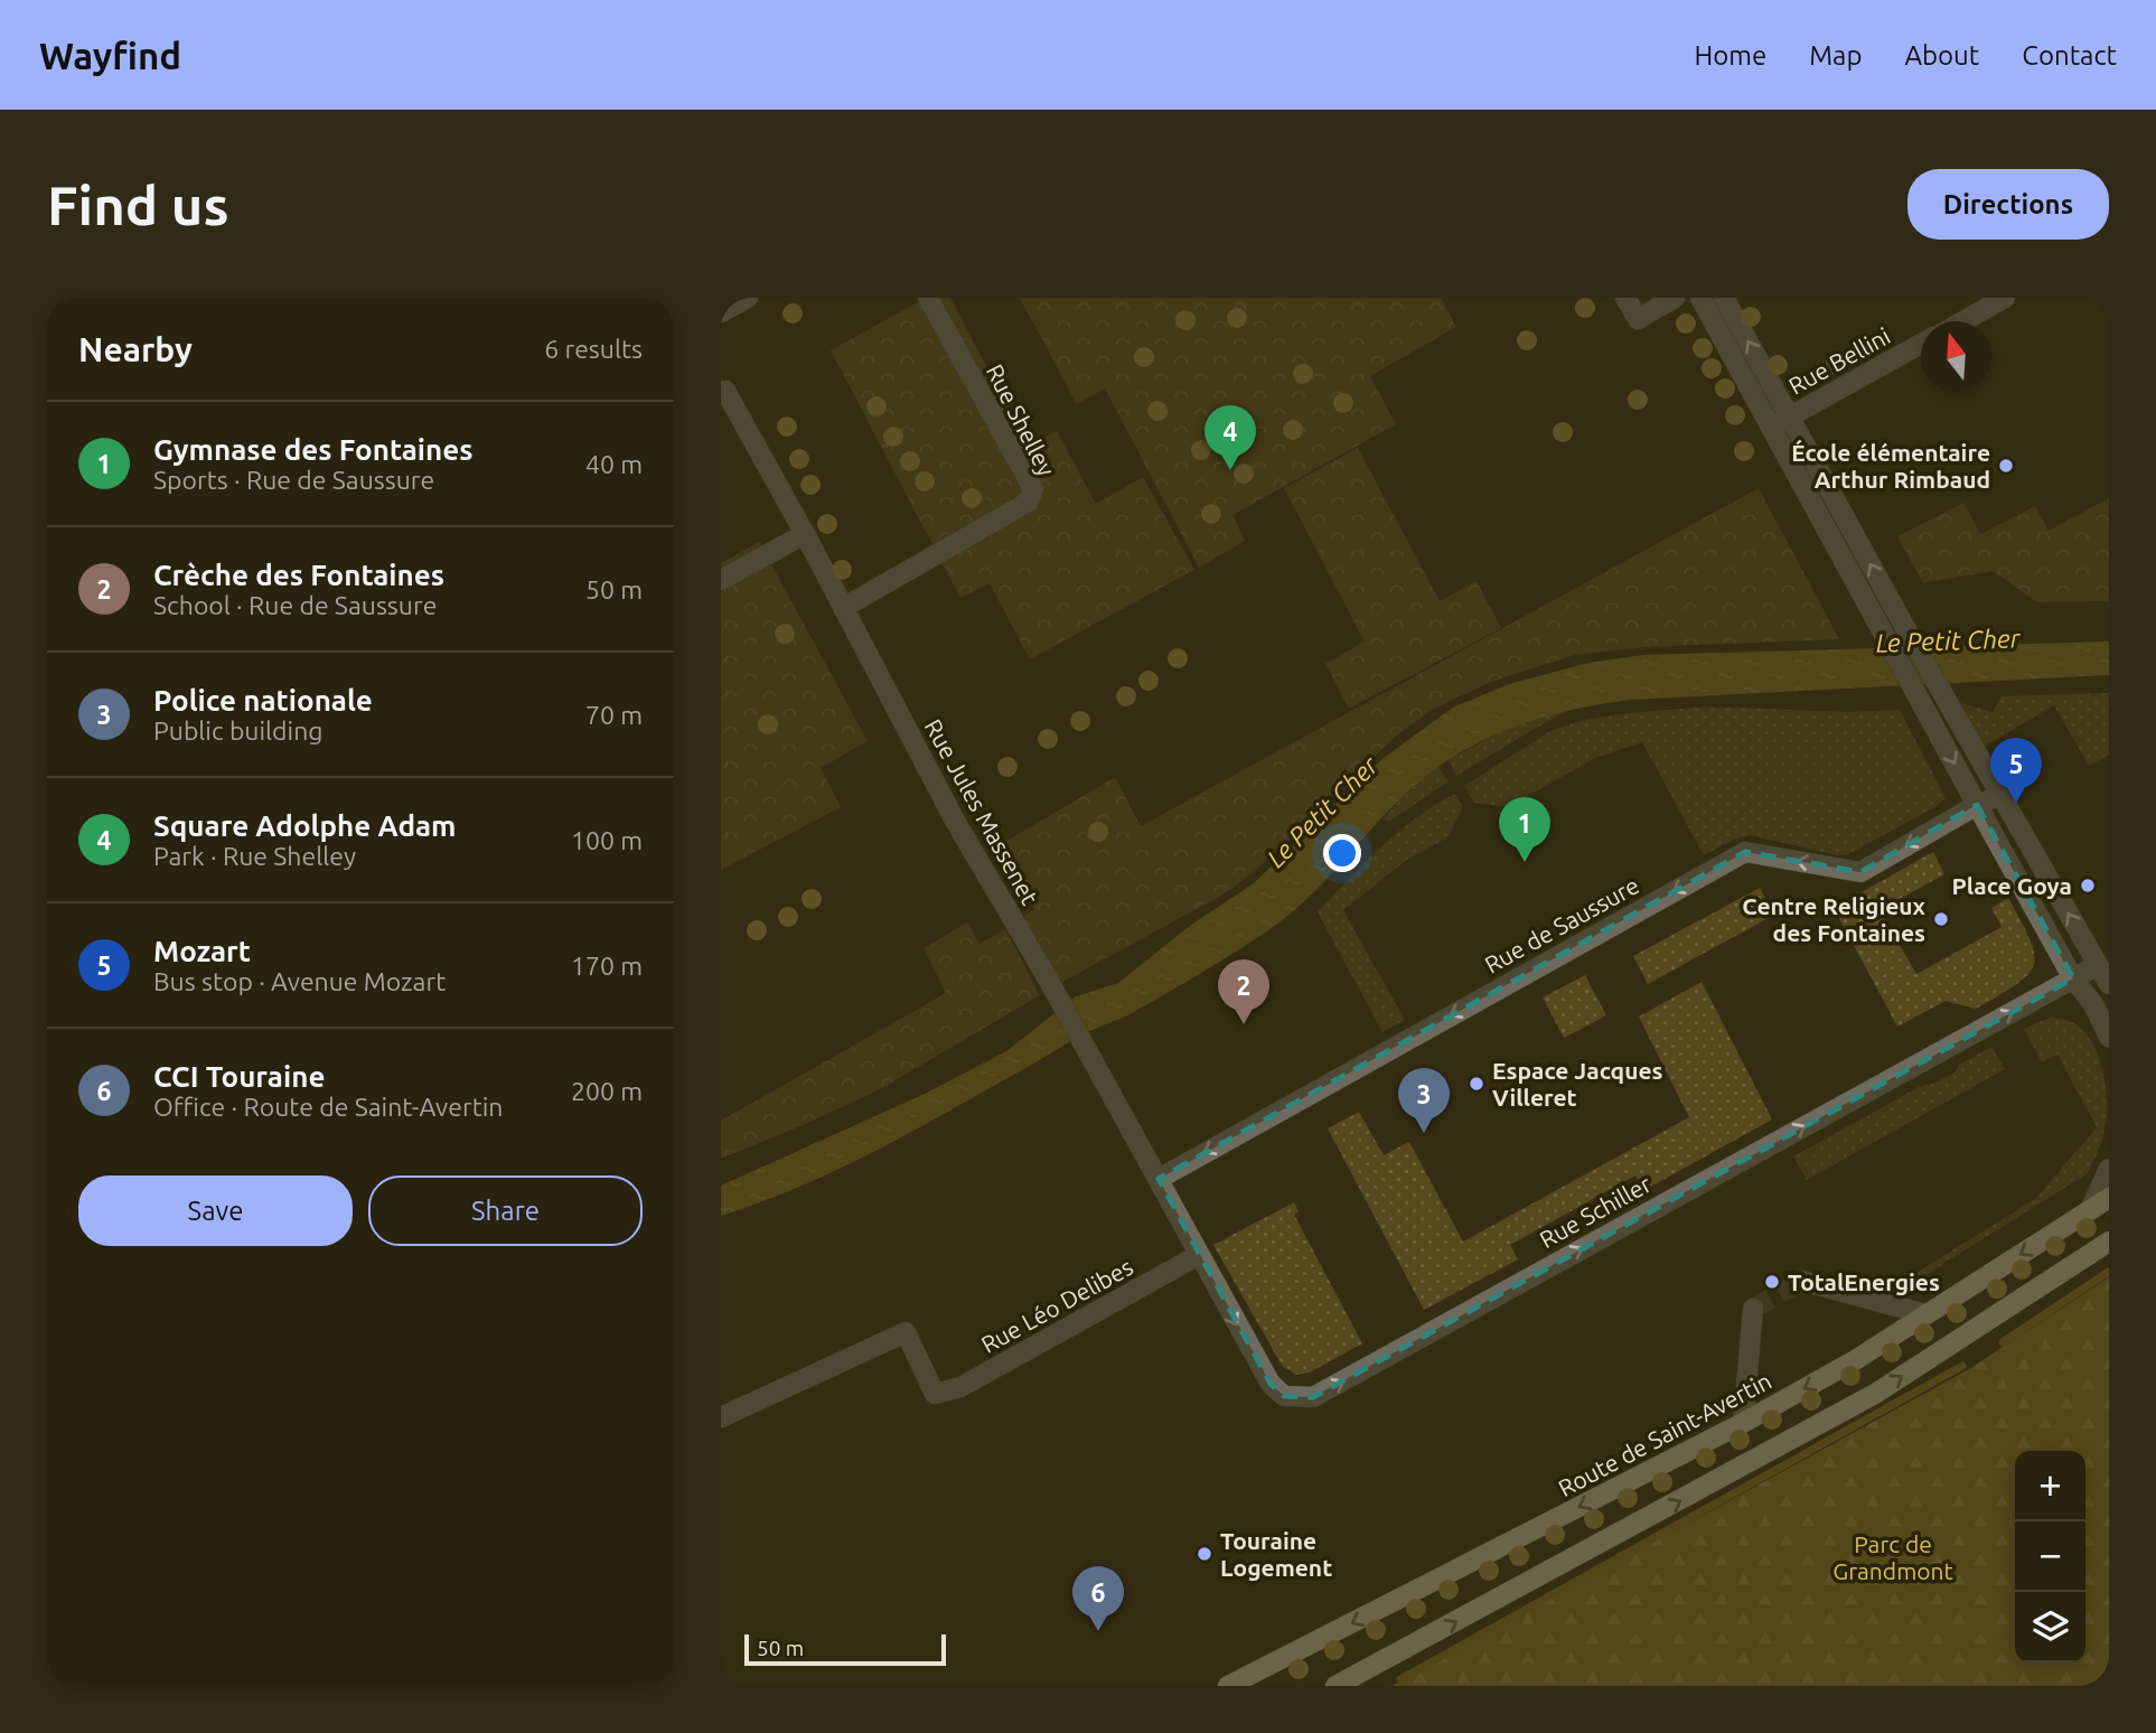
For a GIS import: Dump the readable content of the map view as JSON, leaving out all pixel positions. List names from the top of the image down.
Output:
{
  "streets": {
    "main road": ["Route de Saint-Avertin"],
    "street": [
      "Rue Bellini",
      "Rue Shelley",
      "Rue Jules Massenet",
      "Rue de Saussure",
      "Rue Schiller",
      "Rue Léo Delibes"
    ]
  },
  "crossings": [
    ["Rue Shelley", "Rue Jules Massenet"],
    ["Rue Jules Massenet", "Rue de Saussure"],
    ["Rue Jules Massenet", "Rue Schiller"],
    ["Rue Jules Massenet", "Rue Léo Delibes"],
    ["Rue Schiller", "Rue Léo Delibes"]
  ],
  "one_way": ["Rue de Saussure", "Rue Schiller"],
  "water": ["Le Petit Cher"],
  "parks": ["Parc de Grandmont"],
  "places": [
    "École élémentaire Arthur Rimbaud",
    "Place Goya",
    "Centre Religieux des Fontaines",
    "Espace Jacques Villeret",
    "TotalEnergies",
    "Touraine Logement"
  ],
  "scale_bar": "50 m",
  "north": "top",
  "page": {
    "header": "Wayfind",
    "nav": [
      "Home",
      "Map",
      "About",
      "Contact"
    ],
    "buttons": [
      "Directions",
      ["Save", "Share"]
    ],
    "title": "Find us",
    "heading": ["Nearby", "6 results"],
    "list": [
      {
        "mark": "1",
        "name": "Gymnase des Fontaines",
        "note": "Sports · Rue de Saussure",
        "value": "40 m"
      },
      {
        "mark": "2",
        "name": "Crèche des Fontaines",
        "note": "School · Rue de Saussure",
        "value": "50 m"
      },
      {
        "mark": "3",
        "name": "Police nationale",
        "note": "Public building",
        "value": "70 m"
      },
      {
        "mark": "4",
        "name": "Square Adolphe Adam",
        "note": "Park · Rue Shelley",
        "value": "100 m"
      },
      {
        "mark": "5",
        "name": "Mozart",
        "note": "Bus stop · Avenue Mozart",
        "value": "170 m"
      },
      {
        "mark": "6",
        "name": "CCI Touraine",
        "note": "Office · Route de Saint-Avertin",
        "value": "200 m"
      }
    ],
    "pins": [
      "4",
      "5",
      "1",
      "2",
      "3",
      "6"
    ],
    "map_buttons": ["+", "−"],
    "scale": "50 m"
  }
}
